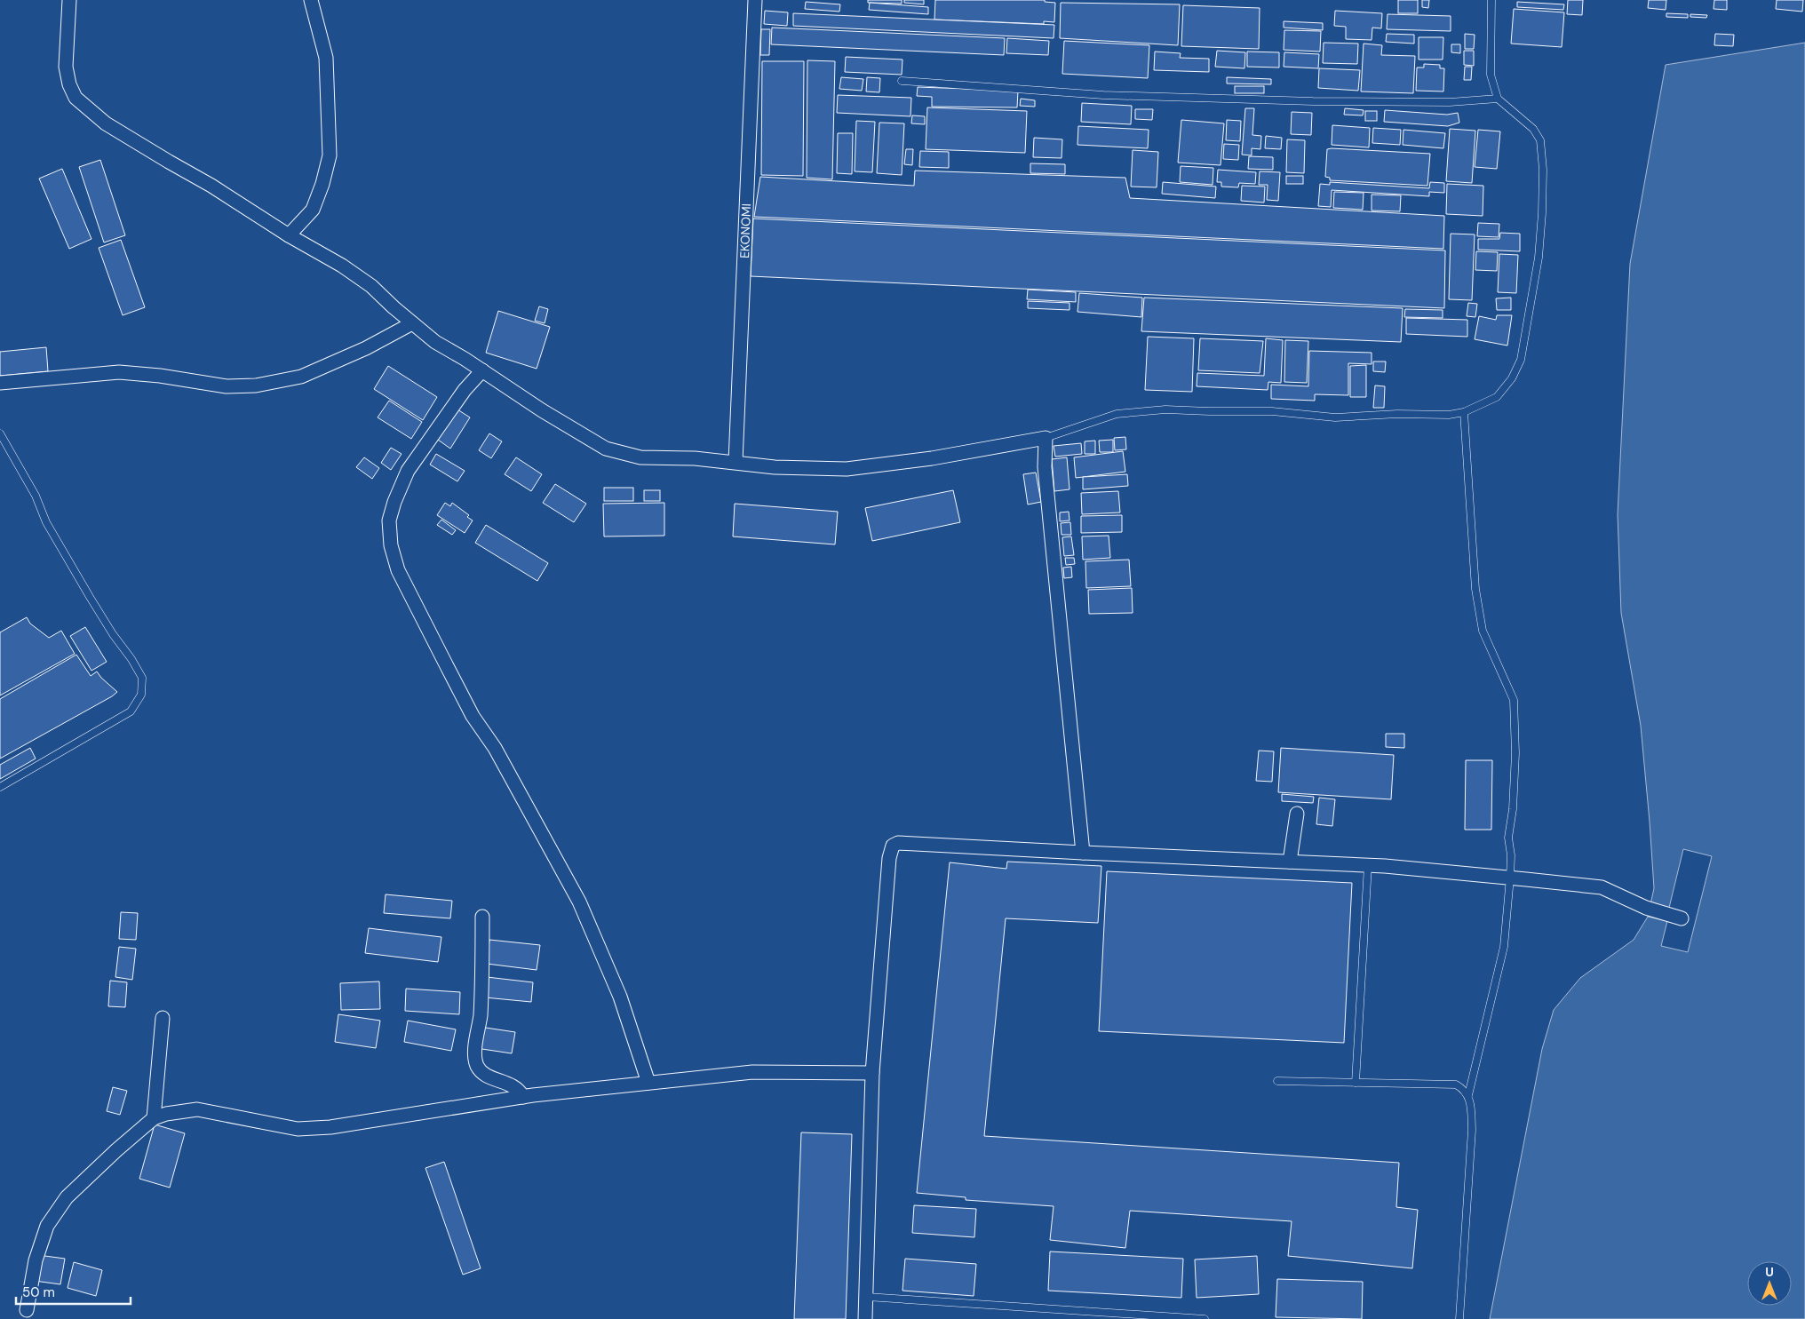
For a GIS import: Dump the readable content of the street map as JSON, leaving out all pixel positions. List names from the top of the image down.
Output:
{
  "streets": {
    "street": ["EKONOMI"]
  },
  "scale_bar": "50 m",
  "north": "top"
}
